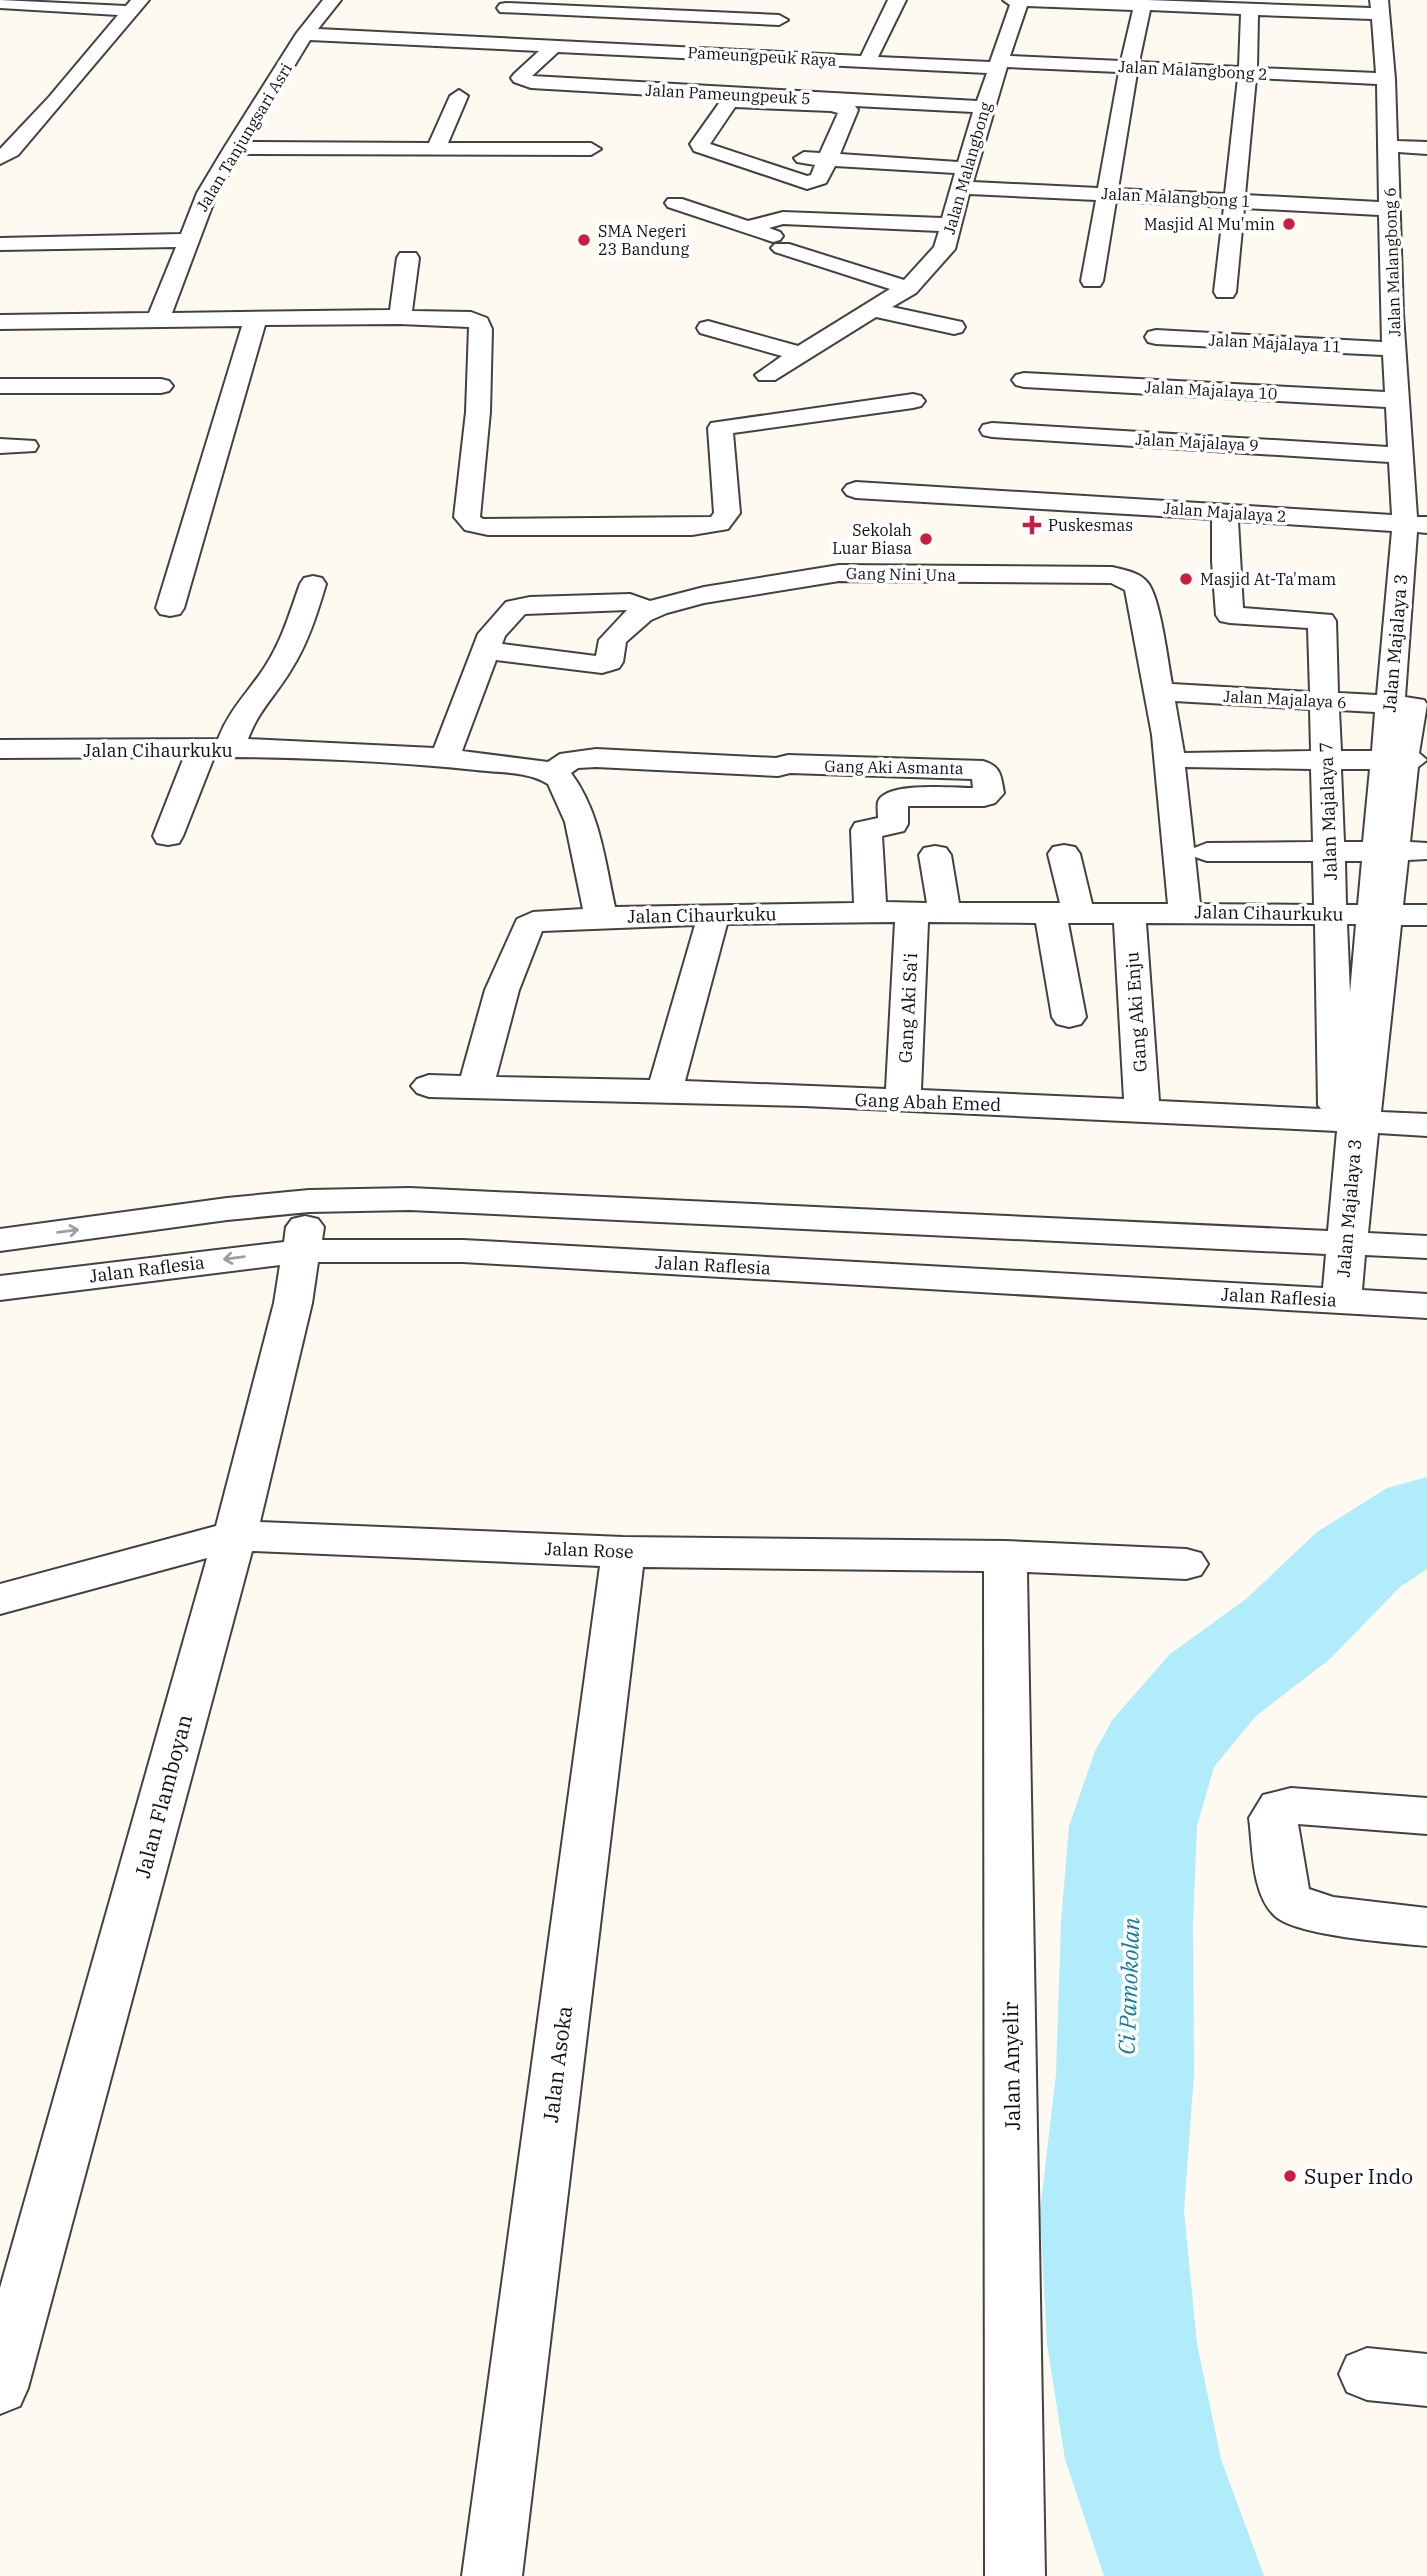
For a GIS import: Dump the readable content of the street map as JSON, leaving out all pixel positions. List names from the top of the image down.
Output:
{
  "streets": {
    "street": [
      "Pameungpeuk Raya",
      "Jalan Malangbong 2",
      "Jalan Pameungpeuk 5",
      "Jalan Tanjungsari Asri",
      "Jalan Malangbong",
      "Jalan Malangbong 1",
      "Jalan Malangbong 6",
      "Jalan Majalaya 11",
      "Jalan Majalaya 10",
      "Jalan Majalaya 9",
      "Jalan Majalaya 2",
      "Gang Nini Una",
      "Jalan Majalaya 3",
      "Jalan Majalaya 6",
      "Jalan Cihaurkuku",
      "Gang Aki Asmanta",
      "Jalan Majalaya 7",
      "Gang Aki Sa'i",
      "Gang Aki Enju",
      "Gang Abah Emed",
      "Jalan Raflesia",
      "Jalan Rose",
      "Jalan Flamboyan",
      "Jalan Asoka",
      "Jalan Anyelir"
    ]
  },
  "crossings": [
    ["Pameungpeuk Raya", "Jalan Malangbong 2"],
    ["Pameungpeuk Raya", "Jalan Pameungpeuk 5"],
    ["Pameungpeuk Raya", "Jalan Malangbong"],
    ["Jalan Malangbong 2", "Jalan Malangbong"],
    ["Jalan Malangbong 2", "Jalan Malangbong 6"],
    ["Jalan Pameungpeuk 5", "Jalan Malangbong"],
    ["Jalan Malangbong", "Jalan Malangbong 1"],
    ["Jalan Malangbong 1", "Jalan Malangbong 6"],
    ["Jalan Malangbong 6", "Jalan Majalaya 11"],
    ["Jalan Malangbong 6", "Jalan Majalaya 10"],
    ["Jalan Malangbong 6", "Jalan Majalaya 9"],
    ["Jalan Malangbong 6", "Jalan Majalaya 2"],
    ["Jalan Malangbong 6", "Jalan Majalaya 3"],
    ["Jalan Majalaya 2", "Jalan Majalaya 3"],
    ["Jalan Majalaya 2", "Jalan Majalaya 7"],
    ["Gang Nini Una", "Jalan Majalaya 6"],
    ["Gang Nini Una", "Jalan Cihaurkuku"],
    ["Jalan Majalaya 3", "Jalan Majalaya 6"],
    ["Jalan Majalaya 3", "Jalan Majalaya 7"],
    ["Jalan Majalaya 3", "Jalan Raflesia"],
    ["Jalan Cihaurkuku", "Gang Aki Asmanta"],
    ["Jalan Cihaurkuku", "Gang Aki Sa'i"],
    ["Jalan Cihaurkuku", "Gang Aki Enju"],
    ["Jalan Majalaya 7", "Jalan Raflesia"],
    ["Gang Aki Sa'i", "Gang Abah Emed"],
    ["Gang Aki Enju", "Gang Abah Emed"],
    ["Jalan Raflesia", "Jalan Flamboyan"],
    ["Jalan Rose", "Jalan Flamboyan"],
    ["Jalan Rose", "Jalan Asoka"],
    ["Jalan Rose", "Jalan Anyelir"]
  ],
  "water": ["Ci Pamokolan"],
  "places": {
    "other": [
      "Masjid Al Mu'min",
      "SMA Negeri 23 Bandung",
      "Sekolah Luar Biasa",
      "Masjid At-Ta'mam",
      "Super Indo"
    ],
    "health": ["Puskesmas"]
  }
}
